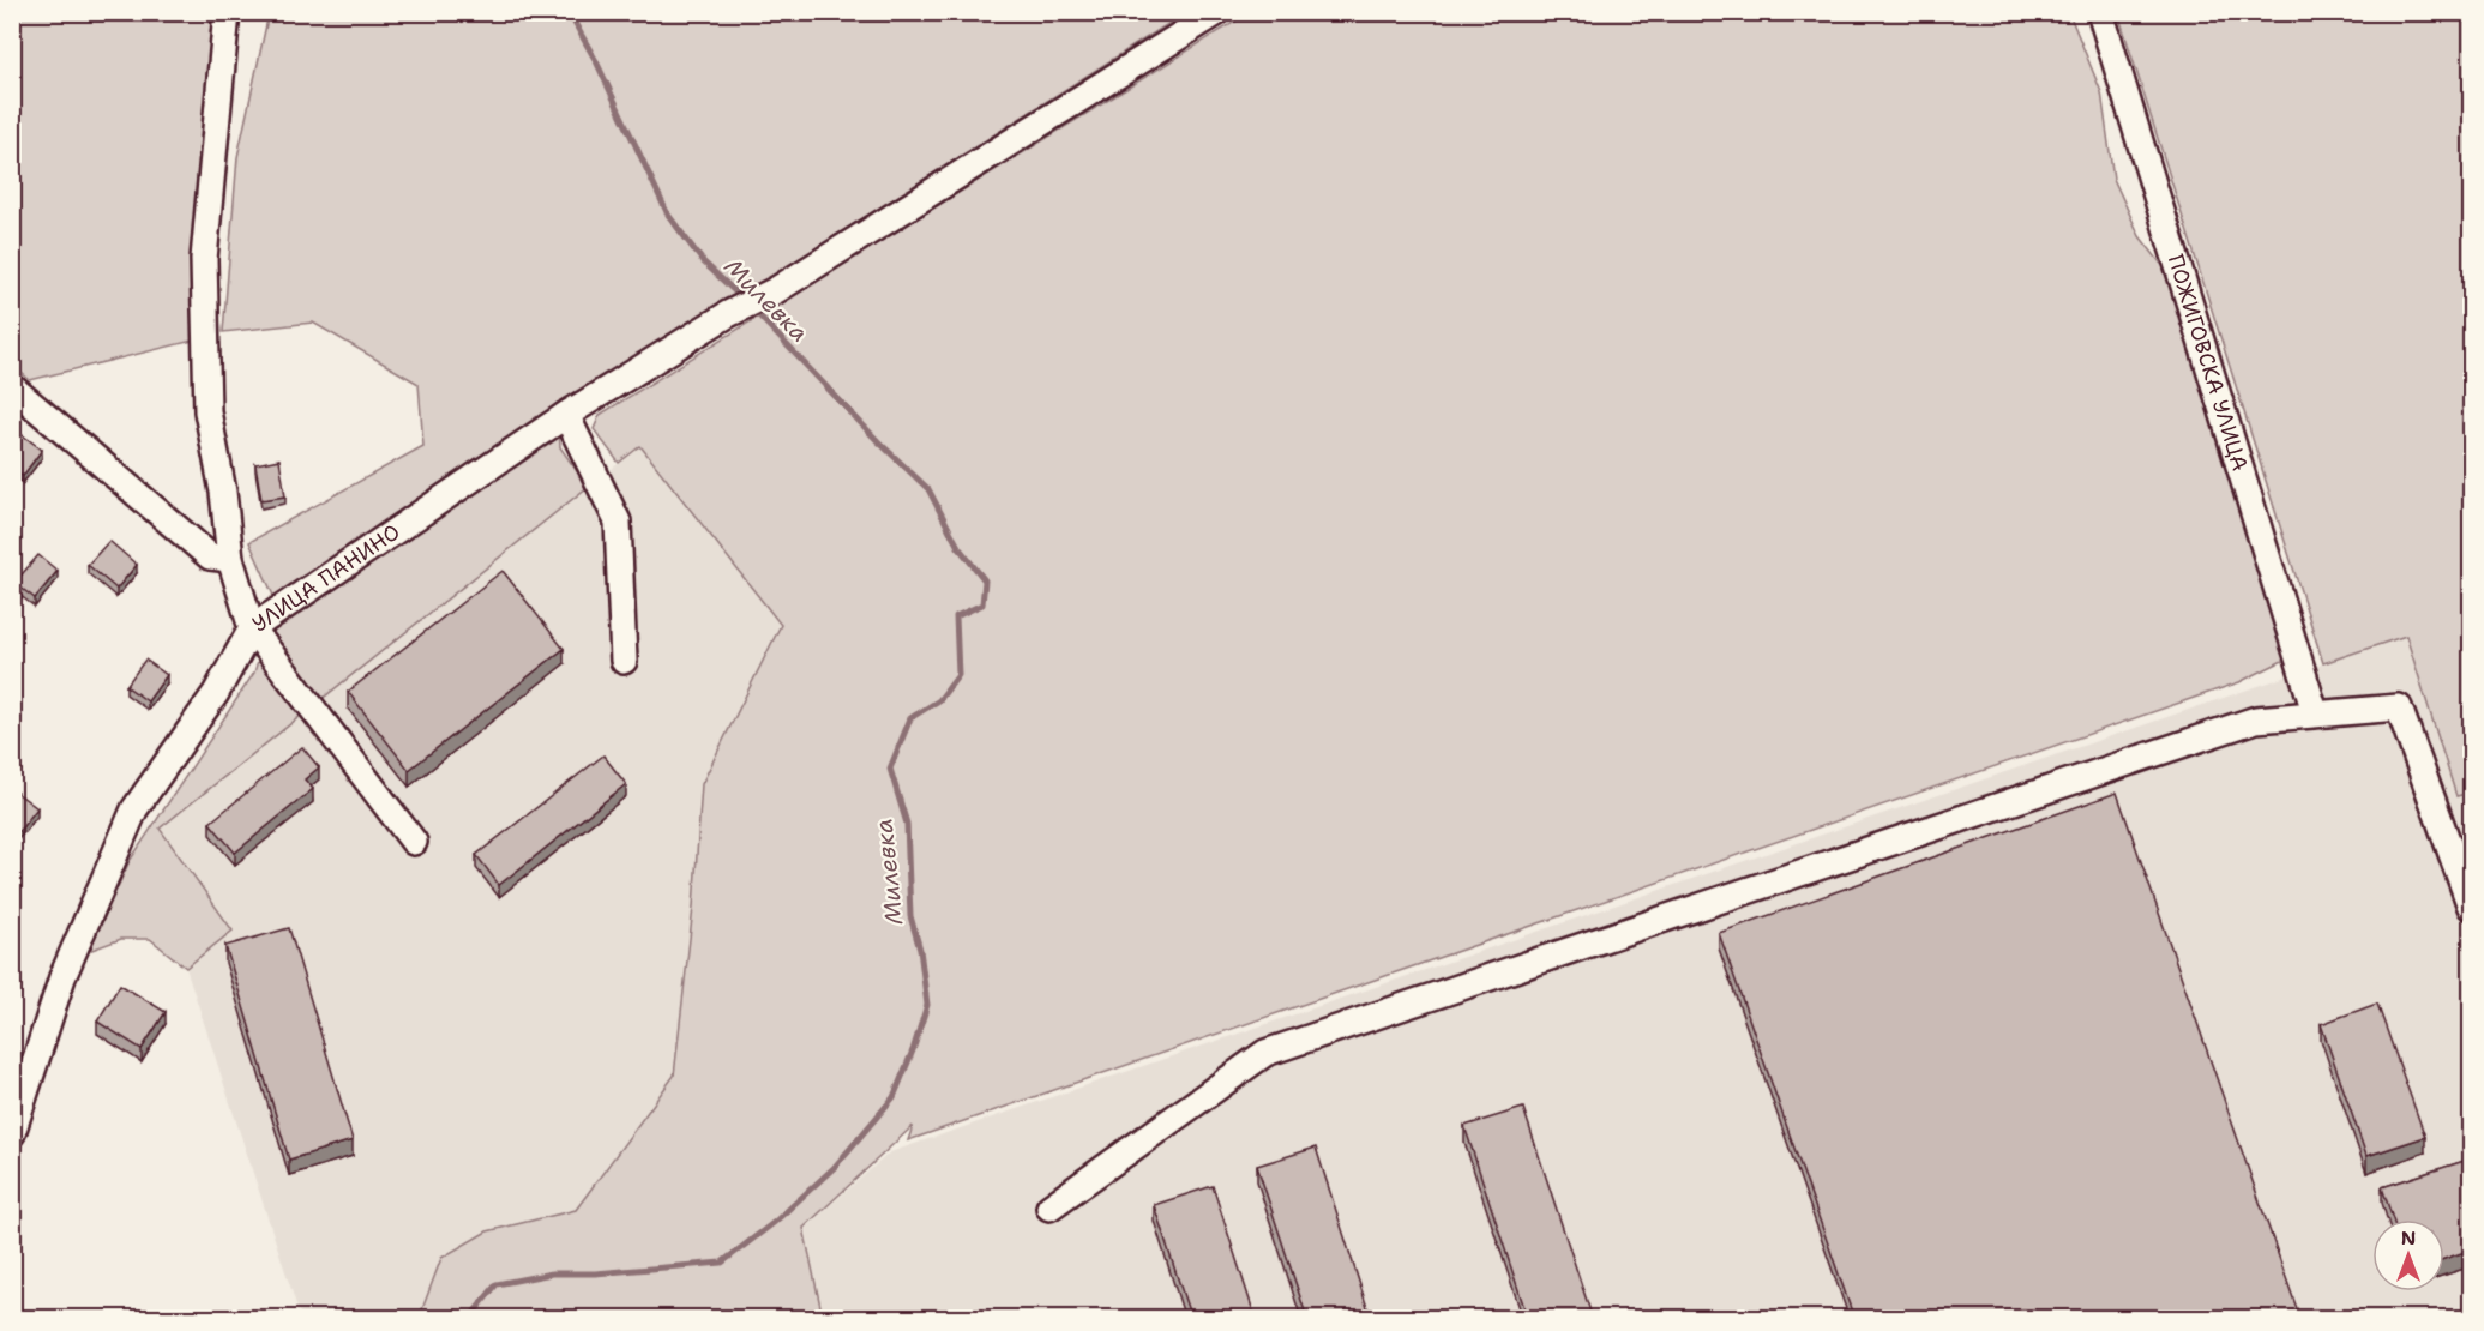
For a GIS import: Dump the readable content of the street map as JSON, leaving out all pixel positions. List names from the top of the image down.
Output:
{
  "streets": {
    "street": ["ПОЖИГОВСКА УЛИЦА", "УЛИЦА ПАНИНО"]
  },
  "water": ["Милевка"],
  "north": "top"
}
